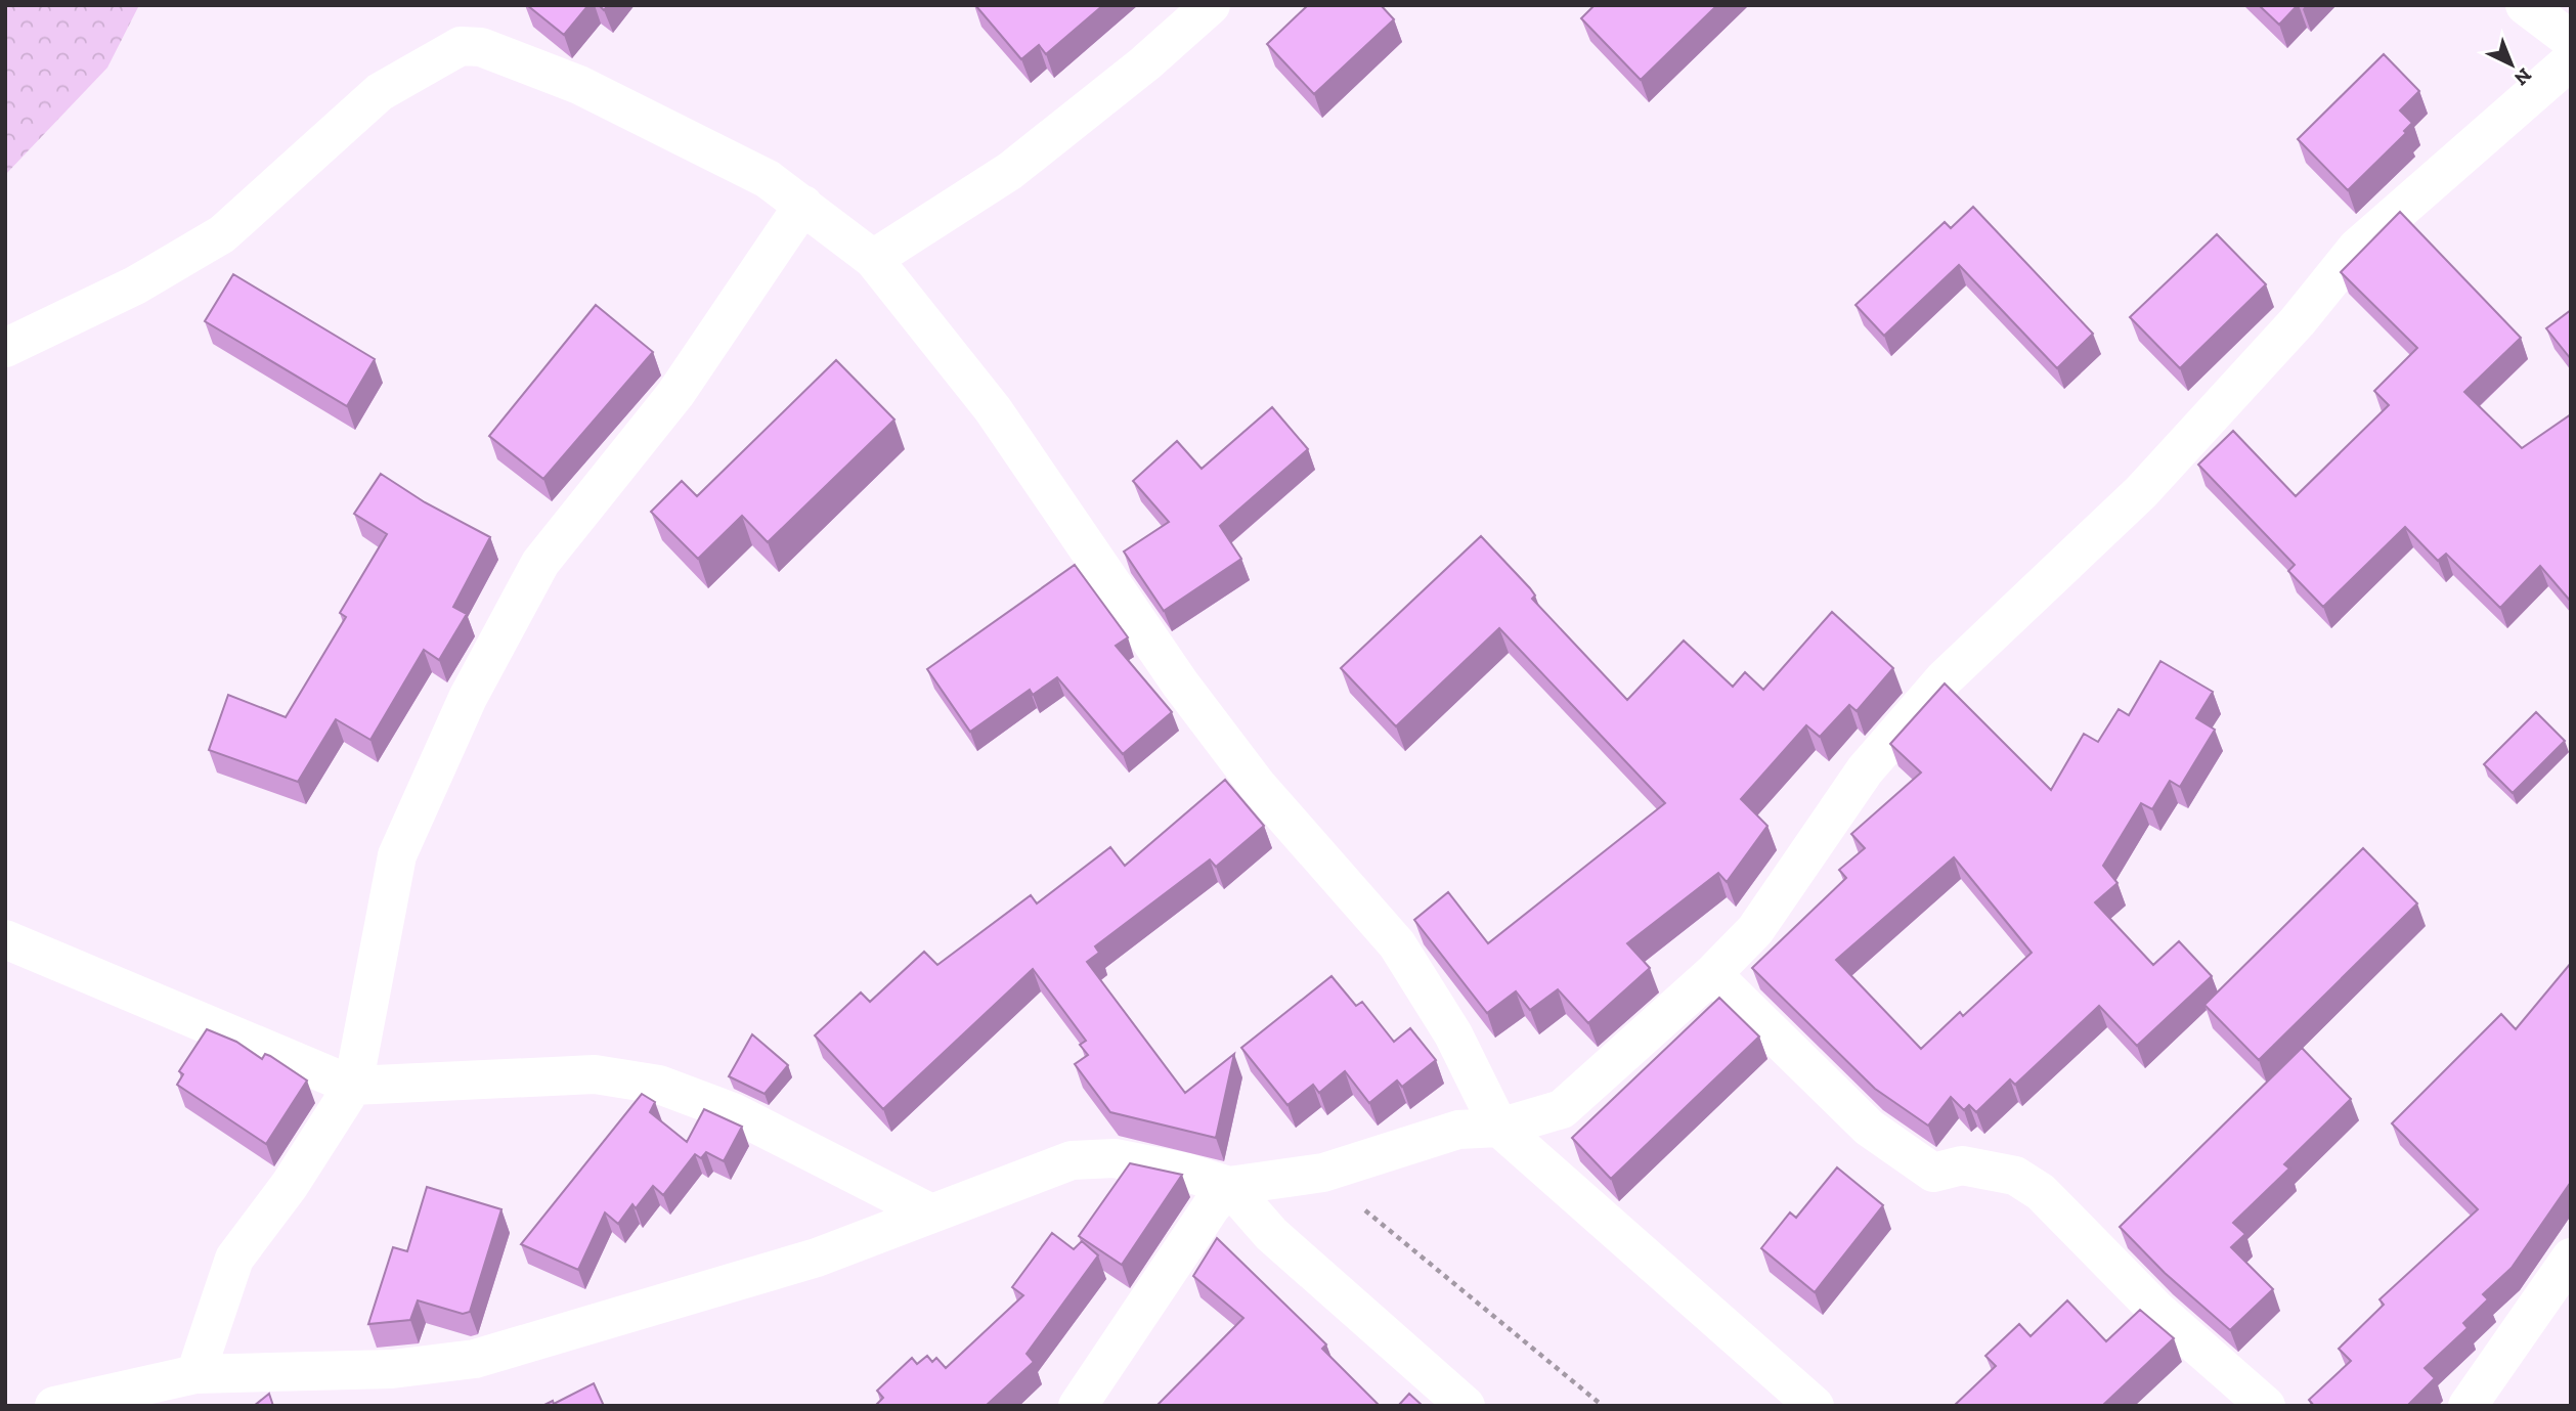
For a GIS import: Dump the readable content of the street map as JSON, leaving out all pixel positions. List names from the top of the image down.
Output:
{
  "north": "bottom right"
}
